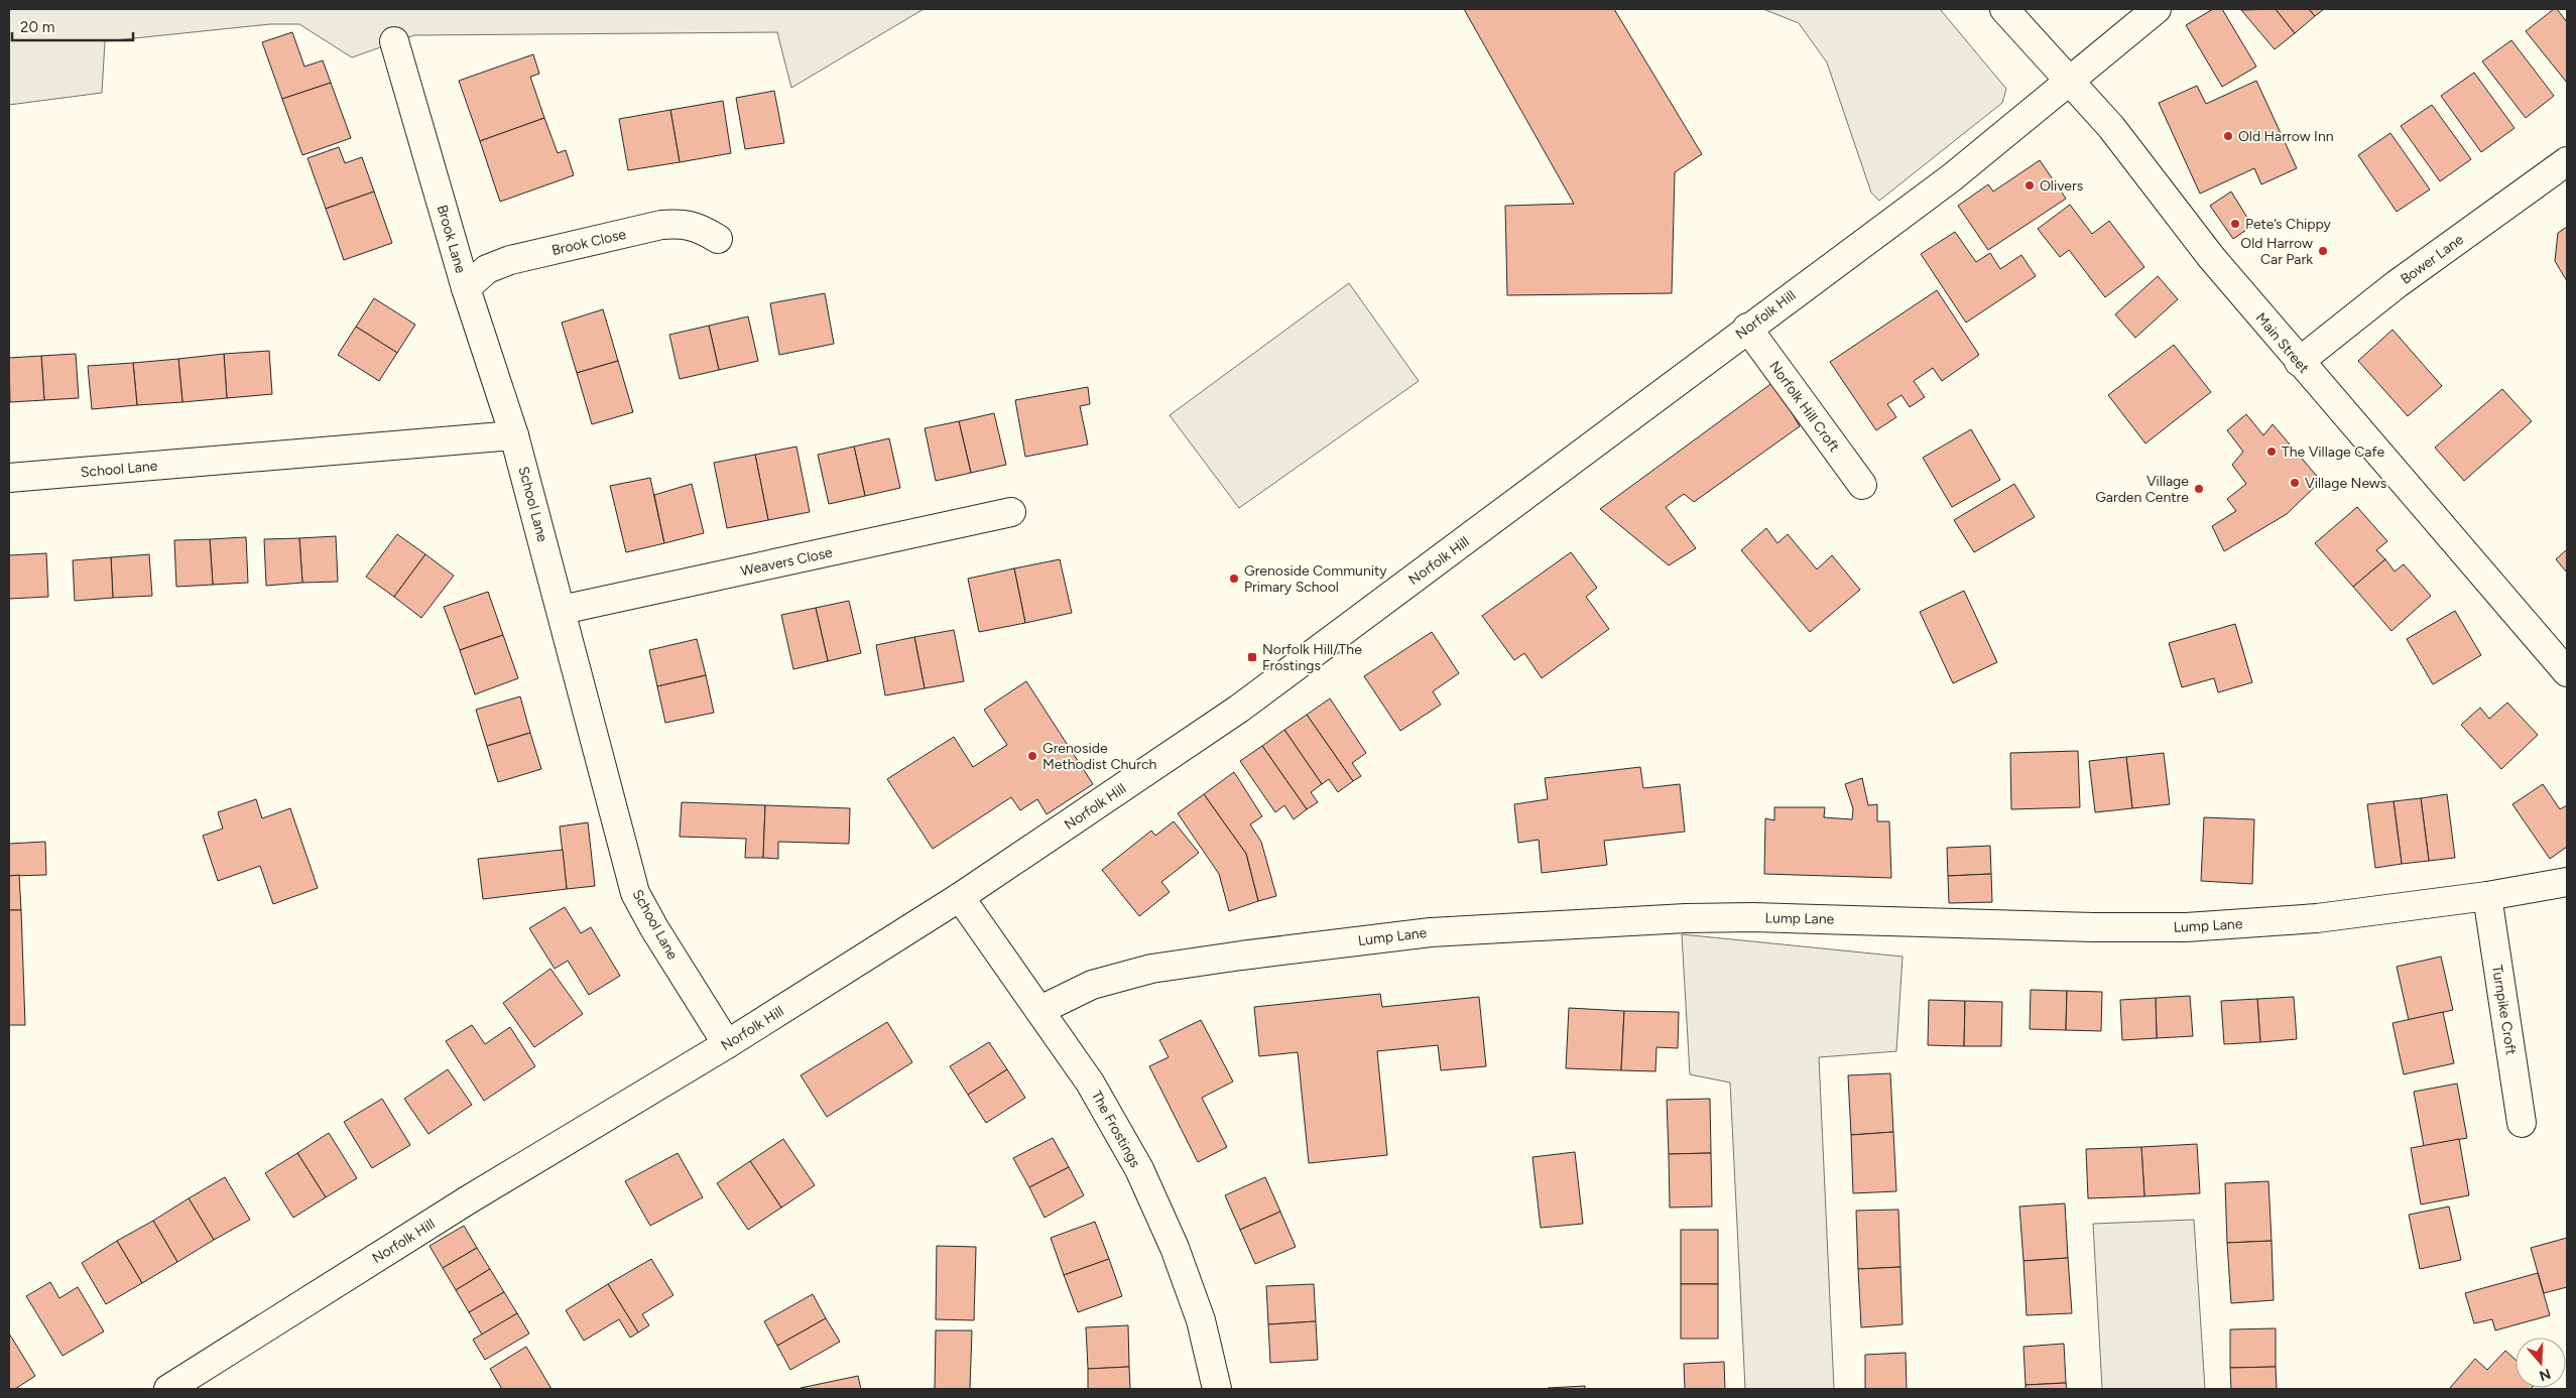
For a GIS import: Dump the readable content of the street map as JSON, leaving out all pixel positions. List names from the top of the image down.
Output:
{
  "streets": {
    "street": [
      "Brook Lane",
      "Brook Close",
      "Bower Lane",
      "Norfolk Hill",
      "Main Street",
      "Norfolk Hill Croft",
      "School Lane",
      "Weavers Close",
      "Lump Lane",
      "Turnpike Croft",
      "The Frostings"
    ]
  },
  "crossings": [
    ["Brook Lane", "Brook Close"],
    ["Brook Lane", "School Lane"],
    ["Bower Lane", "Main Street"],
    ["Norfolk Hill", "Main Street"],
    ["Norfolk Hill", "Norfolk Hill Croft"],
    ["Norfolk Hill", "School Lane"],
    ["Norfolk Hill", "The Frostings"],
    ["School Lane", "Weavers Close"],
    ["Lump Lane", "Turnpike Croft"],
    ["Lump Lane", "The Frostings"]
  ],
  "places": {
    "other": [
      "Old Harrow Inn",
      "Olivers",
      "Pete’s Chippy",
      "Old Harrow Car Park",
      "The Village Cafe",
      "Village News",
      "Village Garden Centre",
      "Grenoside Community Primary School",
      "Grenoside Methodist Church"
    ],
    "transit": ["Norfolk Hill/The Frostings"]
  },
  "scale_bar": "20 m",
  "north": "bottom"
}
